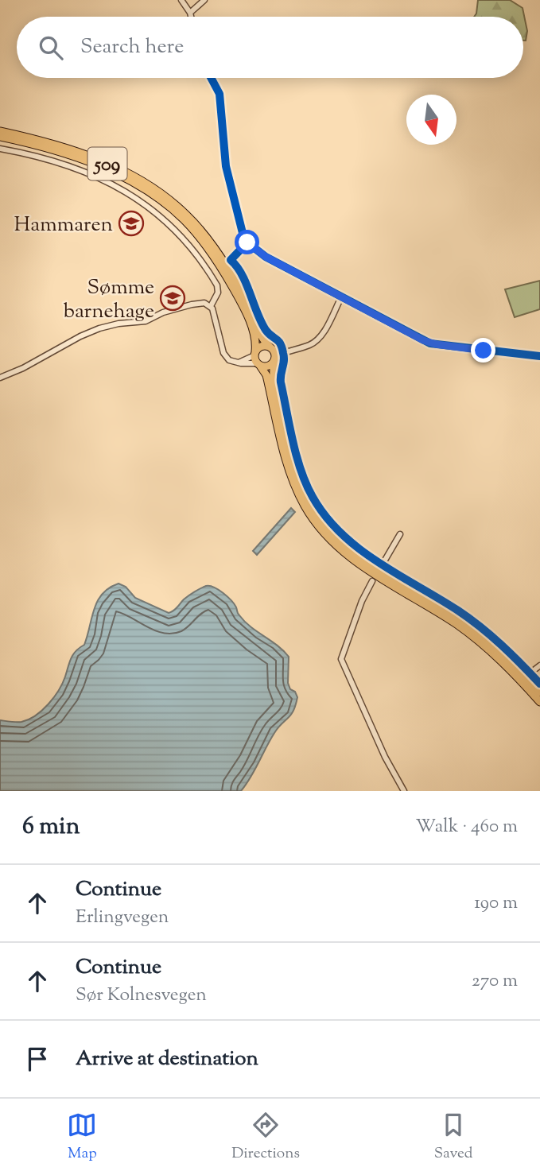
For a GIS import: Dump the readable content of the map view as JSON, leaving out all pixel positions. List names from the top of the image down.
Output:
{
  "streets": {
    "highway": ["509"]
  },
  "places": {
    "school or university": ["Hammaren", "Sømme barnehage"]
  },
  "north": "bottom",
  "page": {
    "search": "Search here",
    "heading": ["6 min", "Walk · 460 m"],
    "list": [
      ["Continue", "Erlingvegen", "190 m"],
      ["Continue", "Sør Kolnesvegen", "270 m"],
      "Arrive at destination"
    ],
    "nav": ["Map", "Directions", "Saved"]
  }
}
